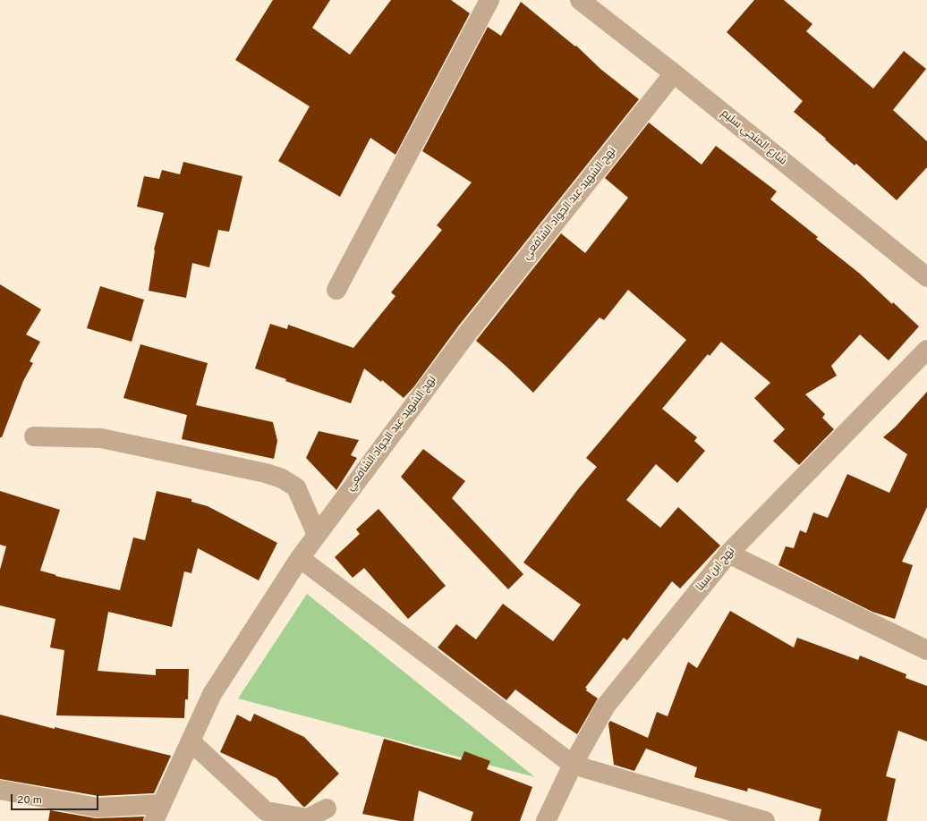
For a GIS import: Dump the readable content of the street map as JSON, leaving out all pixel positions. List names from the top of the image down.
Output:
{
  "streets": {
    "street": ["شارع المنجي سليم", "نهج الشهيد عبد الجواد الشافعي", "نهج ابن سينا"]
  },
  "crossings": [
    ["شارع المنجي سليم", "نهج الشهيد عبد الجواد الشافعي"]
  ],
  "scale_bar": "20 m"
}
